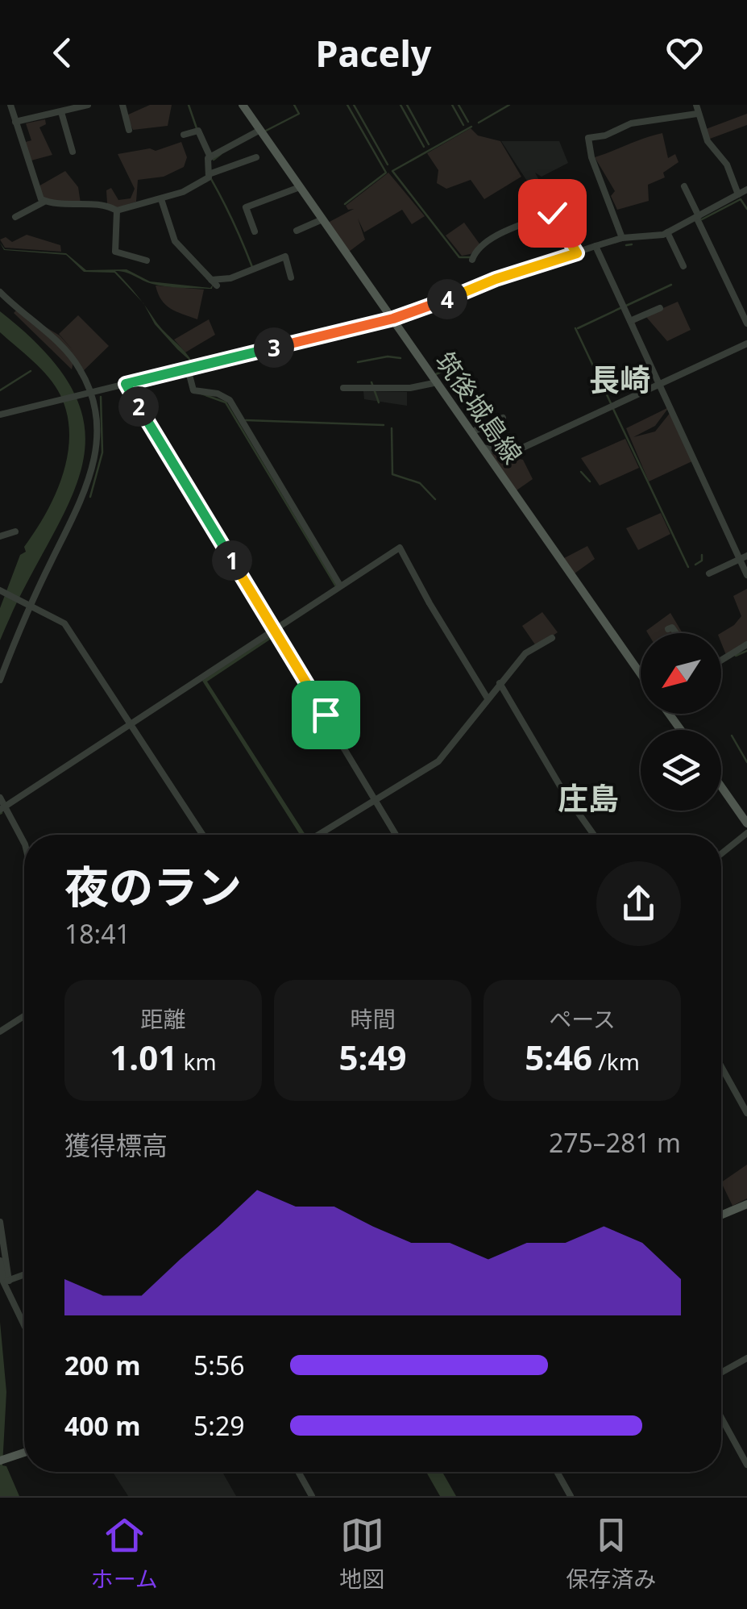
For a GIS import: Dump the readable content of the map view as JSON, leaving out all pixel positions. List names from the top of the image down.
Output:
{
  "streets": {
    "main road": ["筑後城島線"]
  },
  "districts": ["長崎", "庄島"],
  "north": "bottom left",
  "page": {
    "header": "Pacely",
    "pins": [
      "4",
      "3",
      "2",
      "1"
    ],
    "heading": ["夜のラン", "18:41"],
    "stats": [
      ["距離", "1.01 km"],
      ["時間", "5:49"],
      ["ペース", "5:46 /km"]
    ],
    "chart": ["獲得標高", "275–281 m"],
    "list": [
      {
        "name": "200 m",
        "note": "5:56"
      },
      {
        "name": "400 m",
        "note": "5:29"
      }
    ],
    "tabs": ["ホーム", "地図", "保存済み"]
  }
}
